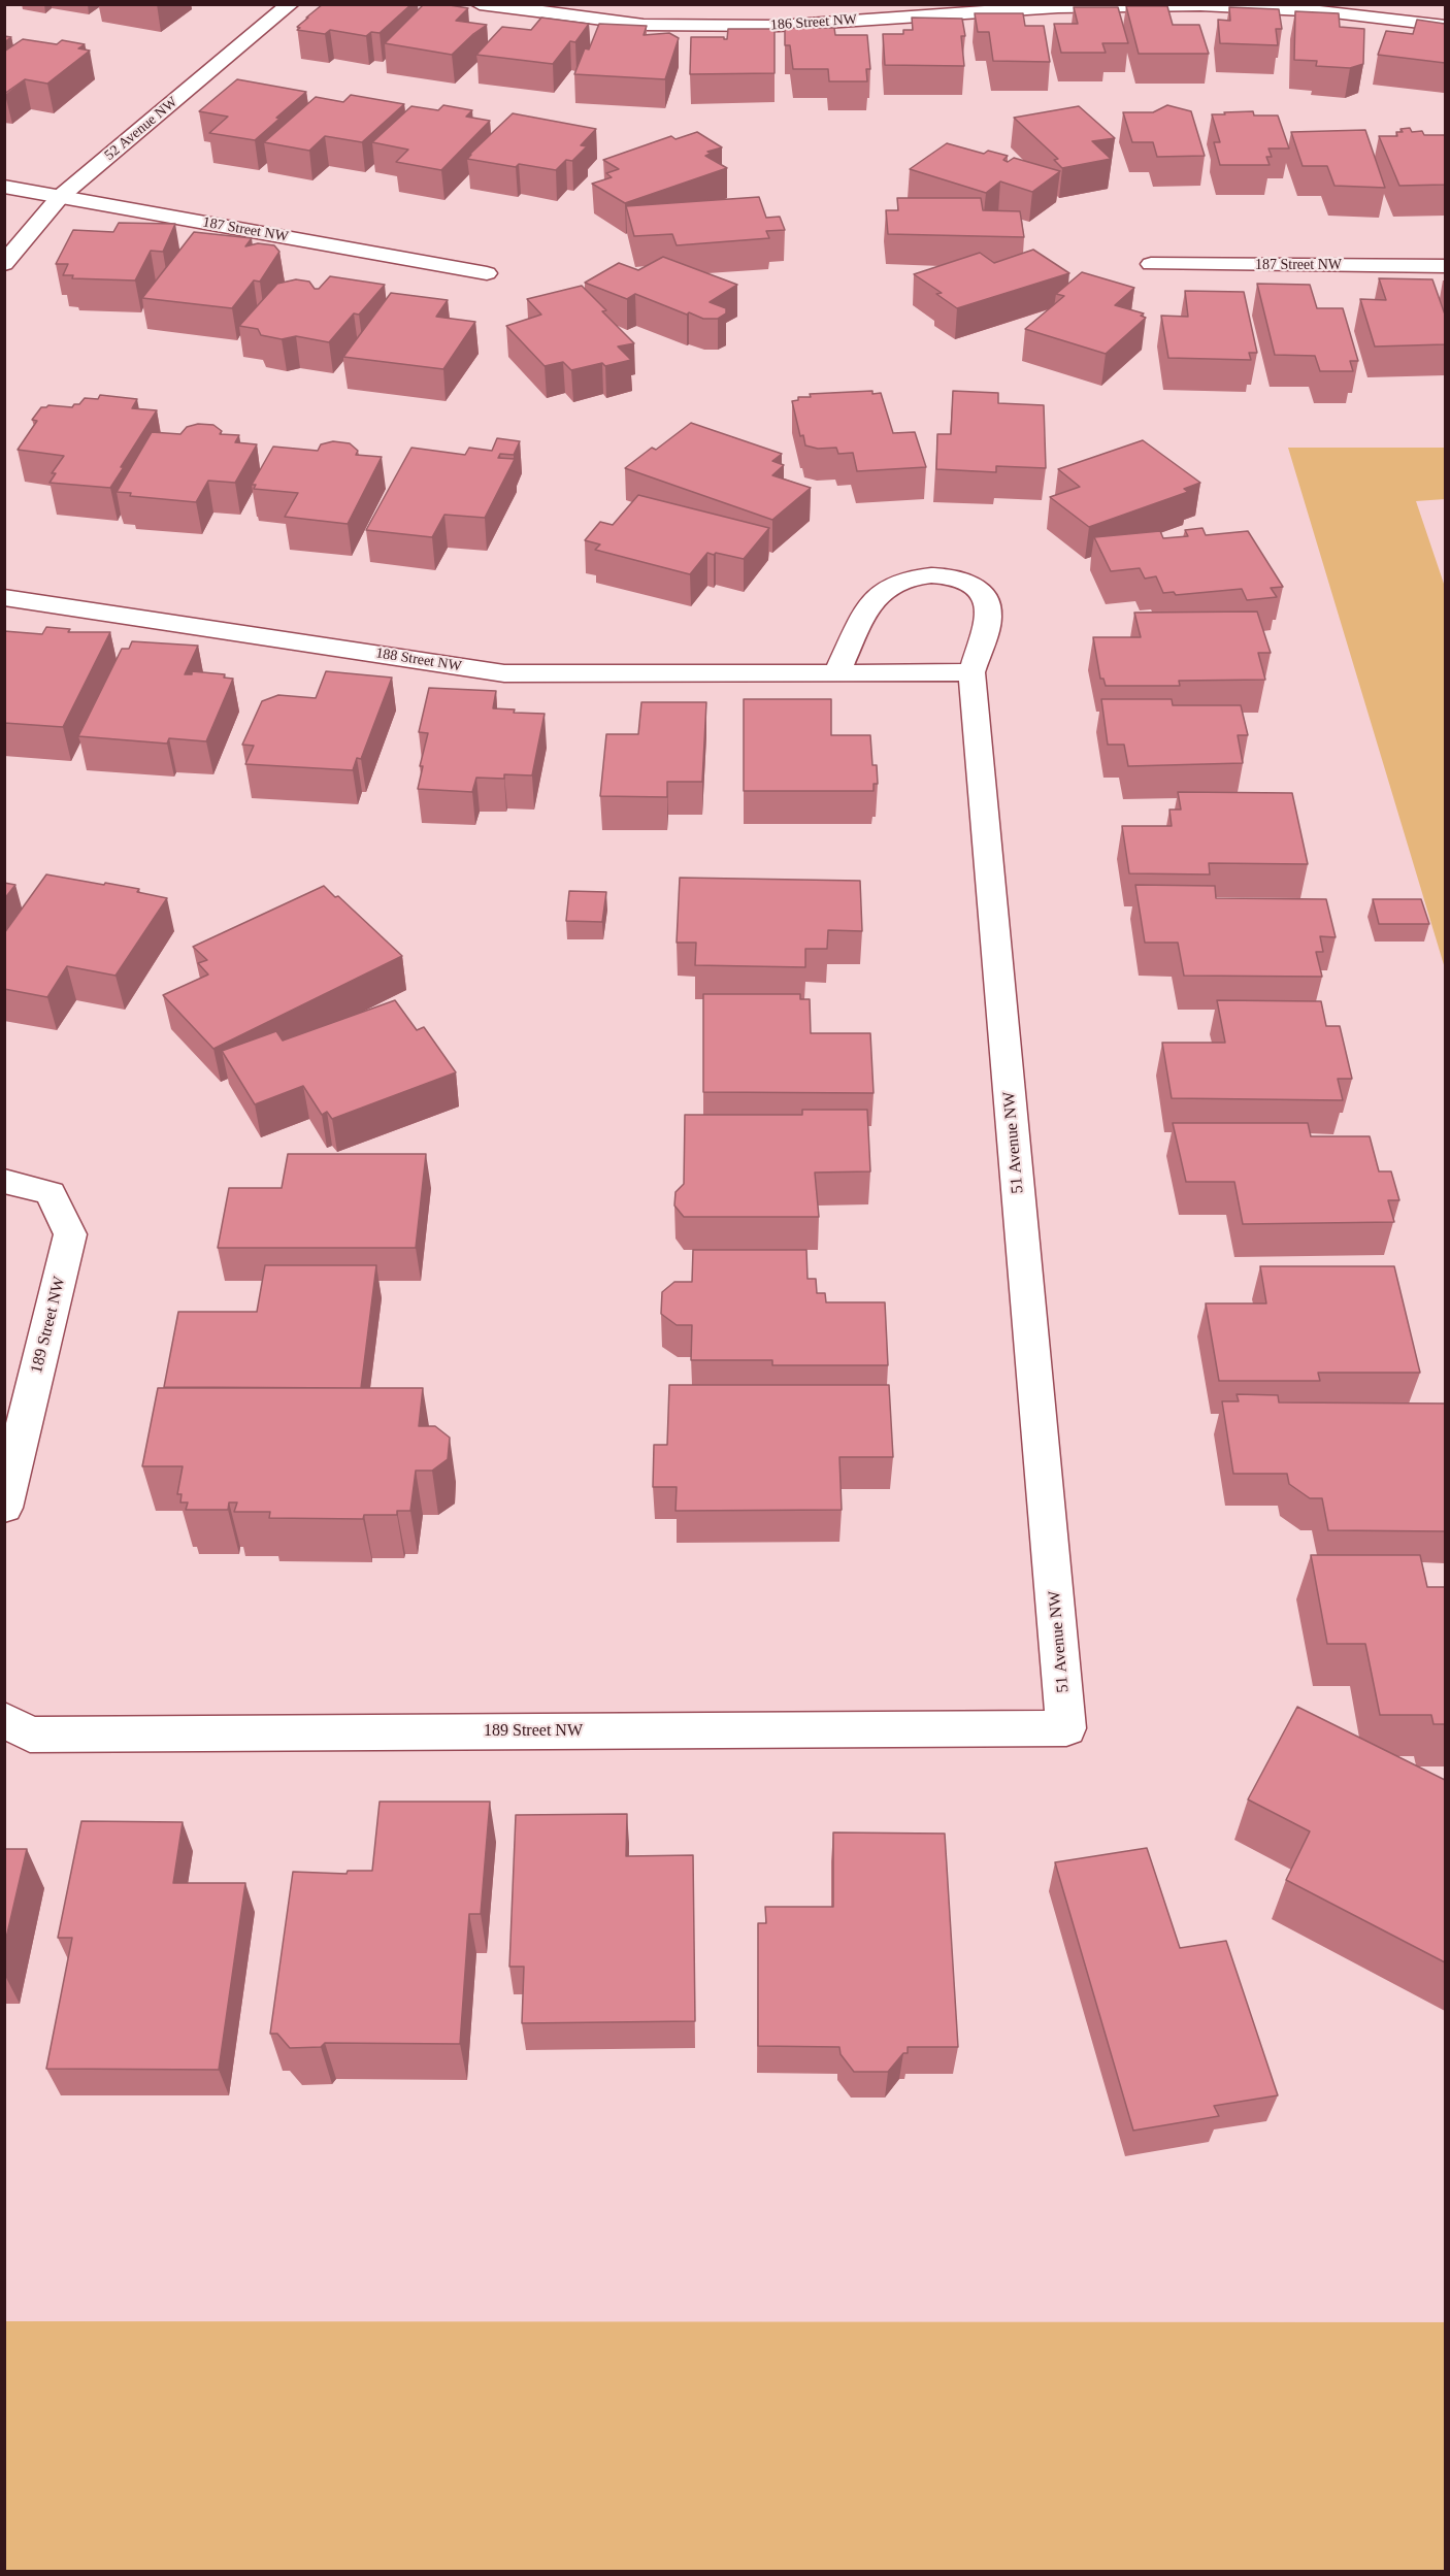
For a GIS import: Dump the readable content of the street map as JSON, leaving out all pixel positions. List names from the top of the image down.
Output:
{
  "streets": {
    "street": [
      "186 Street NW",
      "52 Avenue NW",
      "187 Street NW",
      "188 Street NW",
      "51 Avenue NW",
      "189 Street NW"
    ]
  },
  "crossings": [
    ["52 Avenue NW", "187 Street NW"],
    ["188 Street NW", "51 Avenue NW"],
    ["51 Avenue NW", "189 Street NW"]
  ]
}
